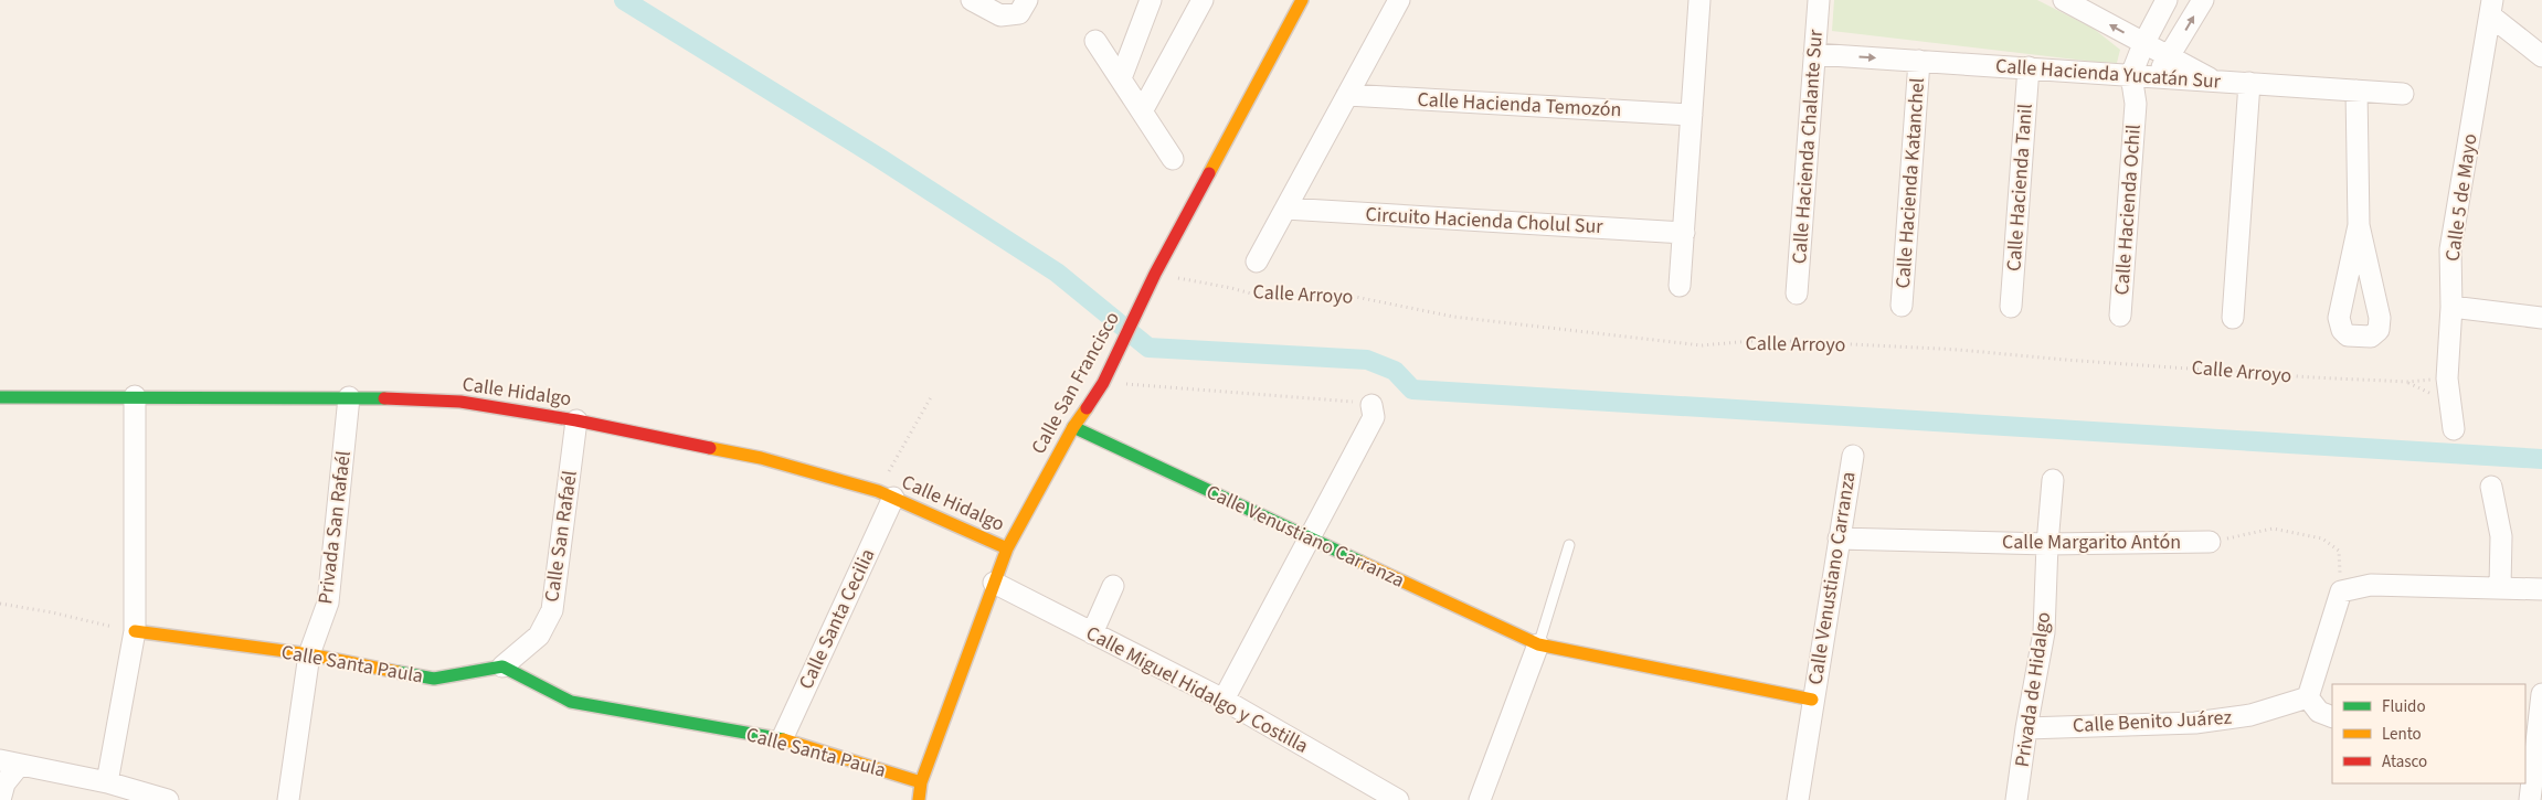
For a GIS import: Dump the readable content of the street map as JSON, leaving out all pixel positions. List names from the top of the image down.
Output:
{
  "streets": {
    "street": [
      "Calle Hacienda Yucatán Sur",
      "Calle Hacienda Temozón",
      "Calle Hacienda Chalante Sur",
      "Calle Hacienda Katanchel",
      "Calle Hacienda Tanil",
      "Calle 5 de Mayo",
      "Calle Hacienda Ochil",
      "Circuito Hacienda Cholul Sur",
      "Calle San Francisco",
      "Calle Hidalgo",
      "Privada San Rafaél",
      "Calle San Rafaél",
      "Calle Venustiano Carranza",
      "Calle Margarito Antón",
      "Calle Santa Cecilia",
      "Calle Santa Paula",
      "Calle Miguel Hidalgo y Costilla",
      "Privada de Hidalgo",
      "Calle Benito Juárez"
    ],
    "path": ["Calle Arroyo"]
  },
  "crossings": [
    ["Calle Hacienda Yucatán Sur", "Calle Hacienda Chalante Sur"],
    ["Calle Hacienda Yucatán Sur", "Calle Hacienda Katanchel"],
    ["Calle Hacienda Yucatán Sur", "Calle Hacienda Tanil"],
    ["Calle Hacienda Yucatán Sur", "Calle Hacienda Ochil"],
    ["Calle Arroyo", "Calle San Francisco"],
    ["Calle San Francisco", "Calle Hidalgo"],
    ["Calle San Francisco", "Calle Venustiano Carranza"],
    ["Calle San Francisco", "Calle Santa Paula"],
    ["Calle San Francisco", "Calle Miguel Hidalgo y Costilla"],
    ["Calle Hidalgo", "Privada San Rafaél"],
    ["Calle Hidalgo", "Calle San Rafaél"],
    ["Calle Hidalgo", "Calle Santa Cecilia"],
    ["Privada San Rafaél", "Calle Santa Paula"],
    ["Calle San Rafaél", "Calle Santa Paula"],
    ["Calle Venustiano Carranza", "Calle Margarito Antón"],
    ["Calle Margarito Antón", "Privada de Hidalgo"],
    ["Calle Santa Cecilia", "Calle Santa Paula"],
    ["Privada de Hidalgo", "Calle Benito Juárez"]
  ],
  "legend": ["Fluido", "Lento", "Atasco"]
}
